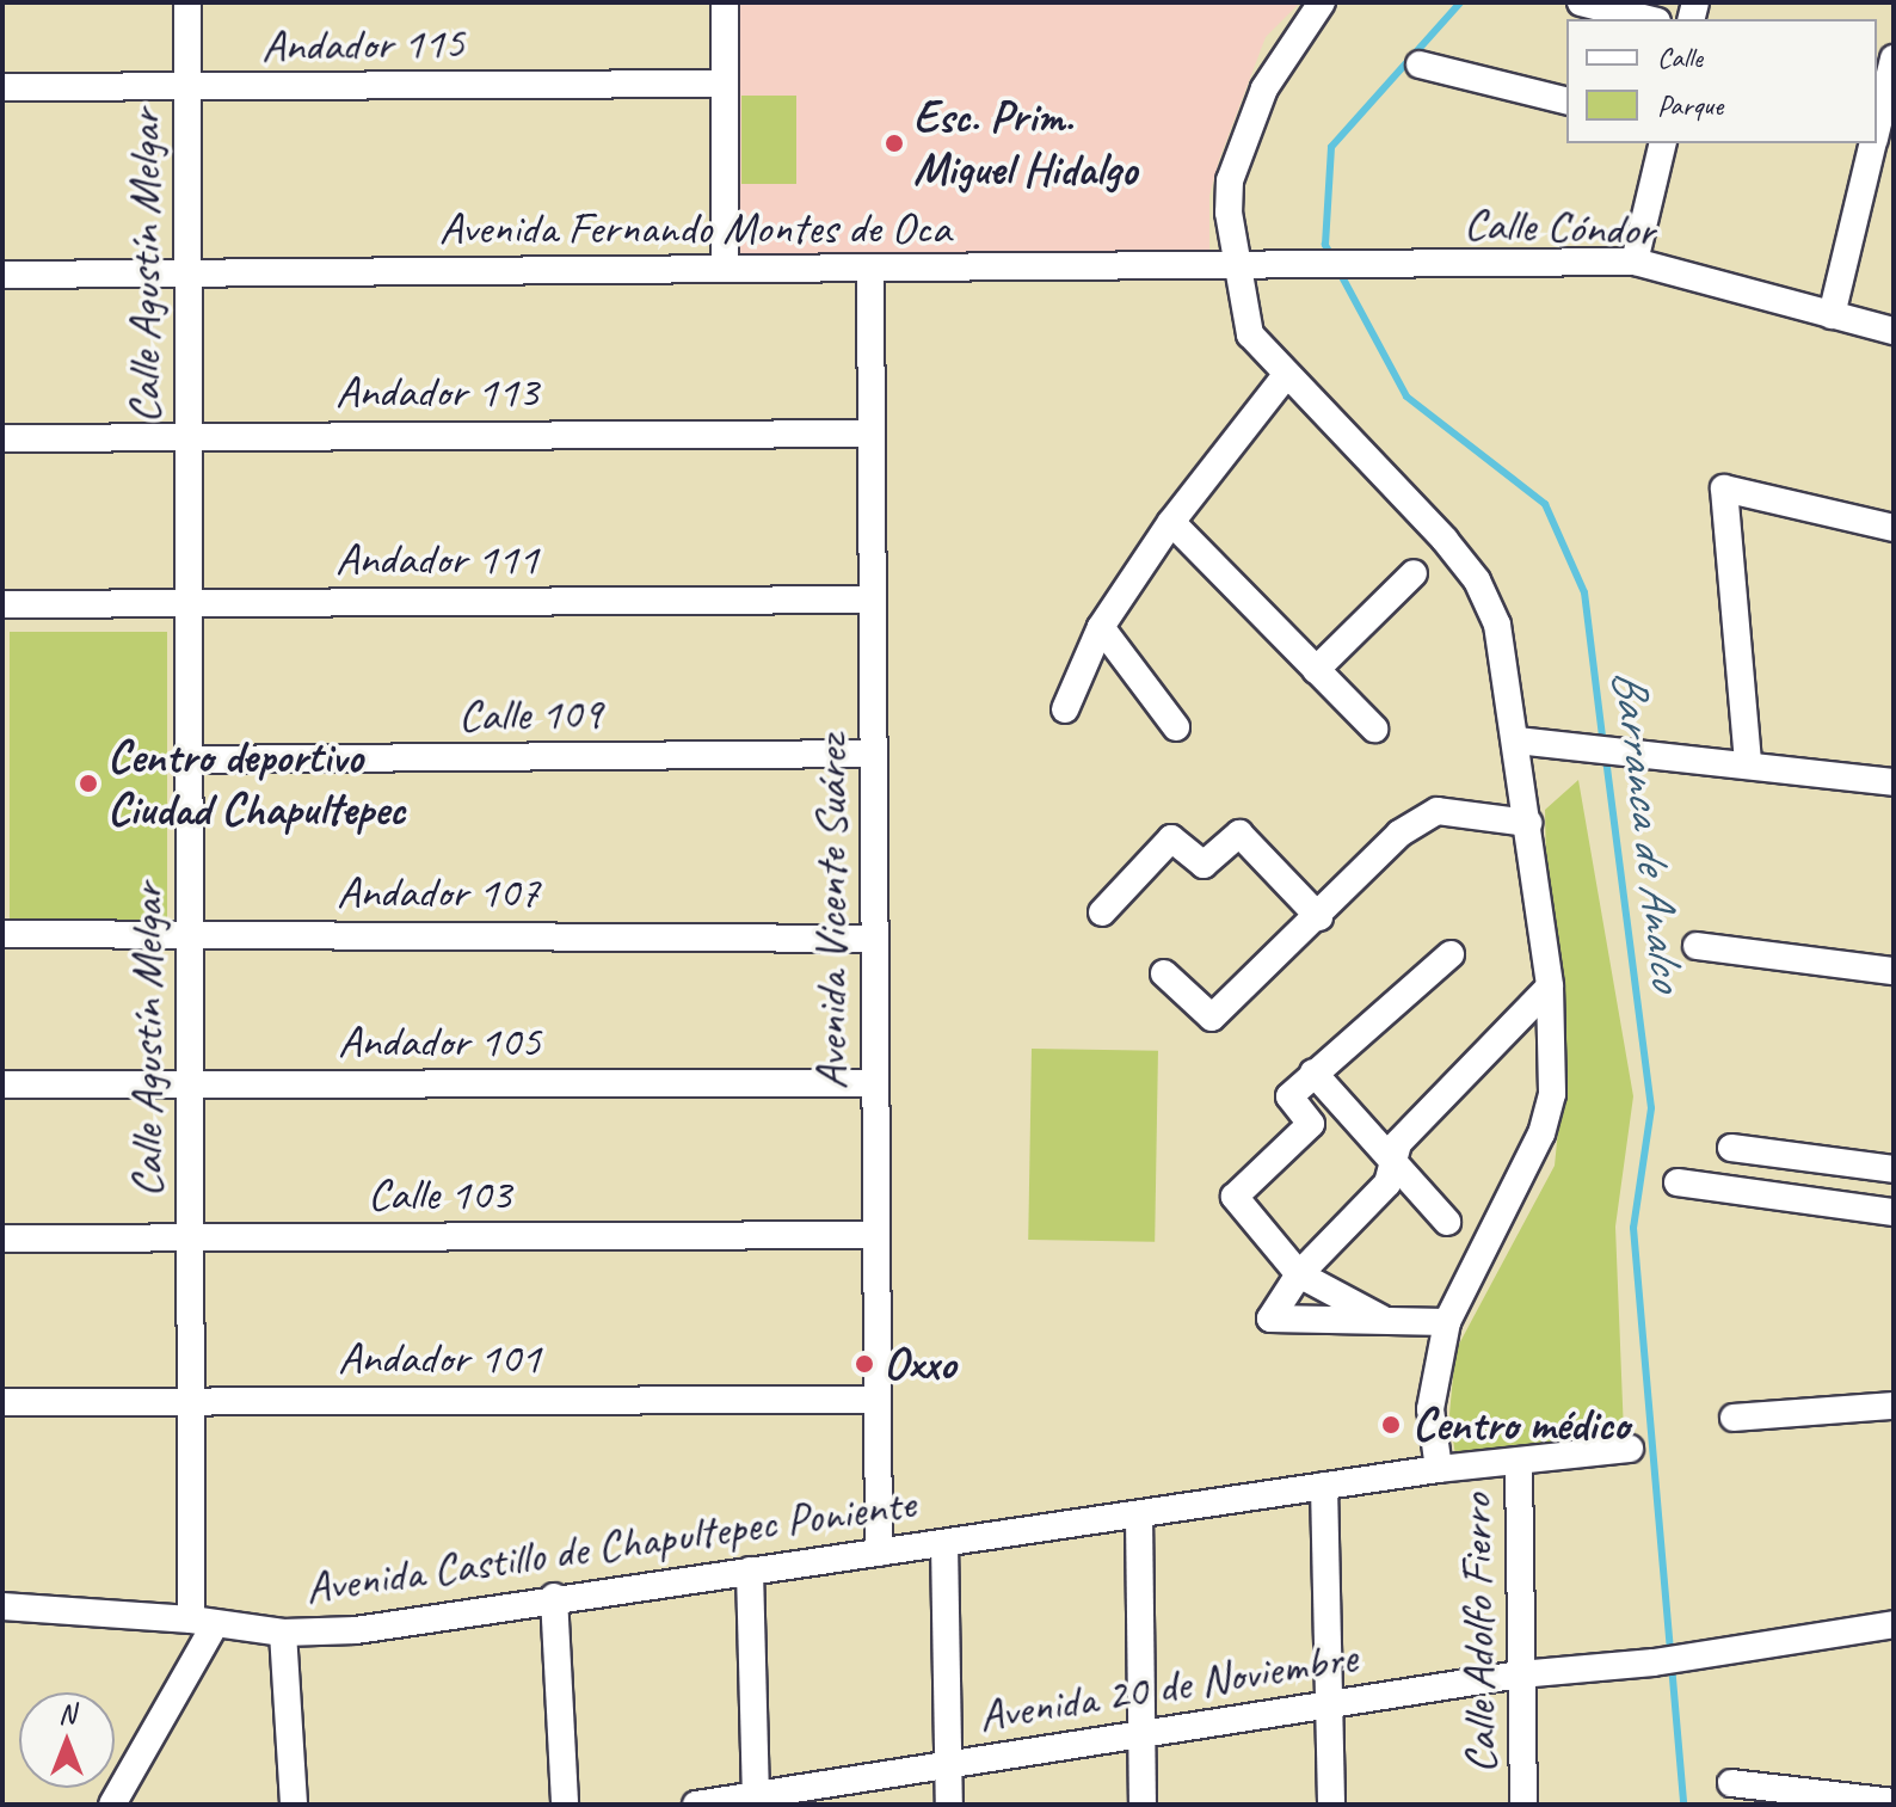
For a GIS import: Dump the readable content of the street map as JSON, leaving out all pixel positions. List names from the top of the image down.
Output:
{
  "streets": {
    "street": [
      "Andador 115",
      "Calle Cóndor",
      "Avenida Fernando Montes de Oca",
      "Calle Agustín Melgar",
      "Andador 113",
      "Andador 111",
      "Calle 109",
      "Andador 107",
      "Avenida Vicente Suárez",
      "Andador 105",
      "Calle 103",
      "Andador 101",
      "Avenida Castillo de Chapultepec Poniente",
      "Calle Adolfo Fierro",
      "Avenida 20 de Noviembre"
    ]
  },
  "crossings": [
    ["Andador 115", "Calle Agustín Melgar"],
    ["Calle Cóndor", "Avenida Fernando Montes de Oca"],
    ["Avenida Fernando Montes de Oca", "Calle Agustín Melgar"],
    ["Avenida Fernando Montes de Oca", "Avenida Vicente Suárez"],
    ["Calle Agustín Melgar", "Andador 113"],
    ["Calle Agustín Melgar", "Andador 111"],
    ["Calle Agustín Melgar", "Calle 109"],
    ["Calle Agustín Melgar", "Andador 107"],
    ["Calle Agustín Melgar", "Andador 105"],
    ["Calle Agustín Melgar", "Calle 103"],
    ["Calle Agustín Melgar", "Andador 101"],
    ["Calle Agustín Melgar", "Avenida Castillo de Chapultepec Poniente"],
    ["Andador 113", "Avenida Vicente Suárez"],
    ["Andador 111", "Avenida Vicente Suárez"],
    ["Calle 109", "Avenida Vicente Suárez"],
    ["Andador 107", "Avenida Vicente Suárez"],
    ["Avenida Vicente Suárez", "Andador 105"],
    ["Avenida Vicente Suárez", "Calle 103"],
    ["Avenida Vicente Suárez", "Andador 101"],
    ["Avenida Vicente Suárez", "Avenida Castillo de Chapultepec Poniente"],
    ["Avenida Castillo de Chapultepec Poniente", "Calle Adolfo Fierro"],
    ["Calle Adolfo Fierro", "Avenida 20 de Noviembre"]
  ],
  "water": ["Barranca de Analco"],
  "places": [
    "Esc. Prim. Miguel Hidalgo",
    "Centro deportivo Ciudad Chapultepec",
    "Oxxo",
    "Centro médico"
  ],
  "legend": ["Calle", "Parque"],
  "north": "top"
}
